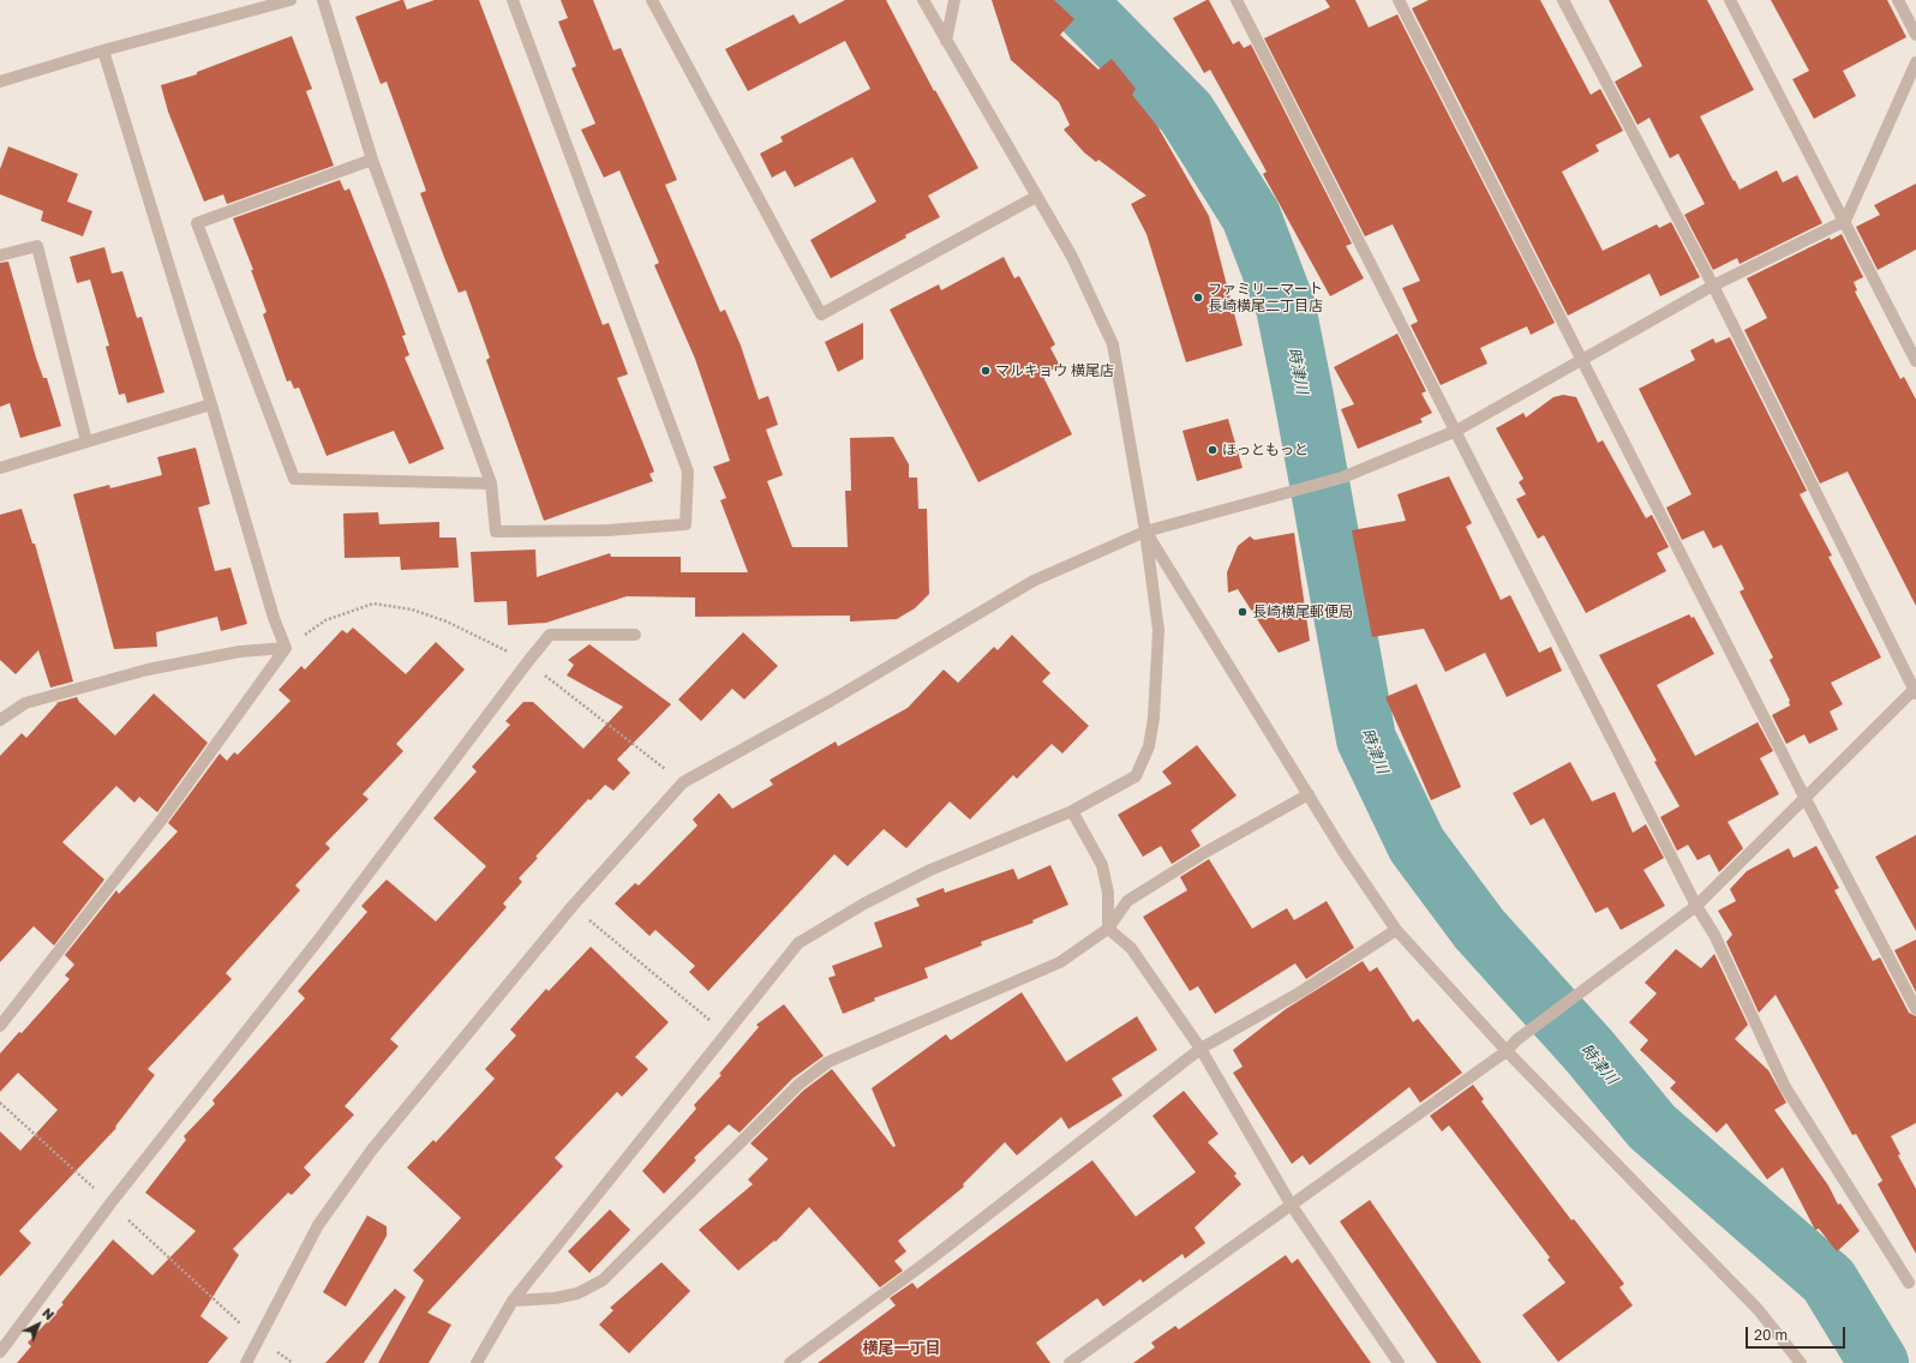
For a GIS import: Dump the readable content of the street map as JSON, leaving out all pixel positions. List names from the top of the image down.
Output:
{
  "districts": ["横尾一丁目"],
  "water": ["時津川"],
  "places": [
    "ファミリーマート 長崎横尾二丁目店",
    "マルキョウ 横尾店",
    "ほっともっと",
    "長崎横尾郵便局"
  ],
  "scale_bar": "20 m",
  "north": "top right"
}
